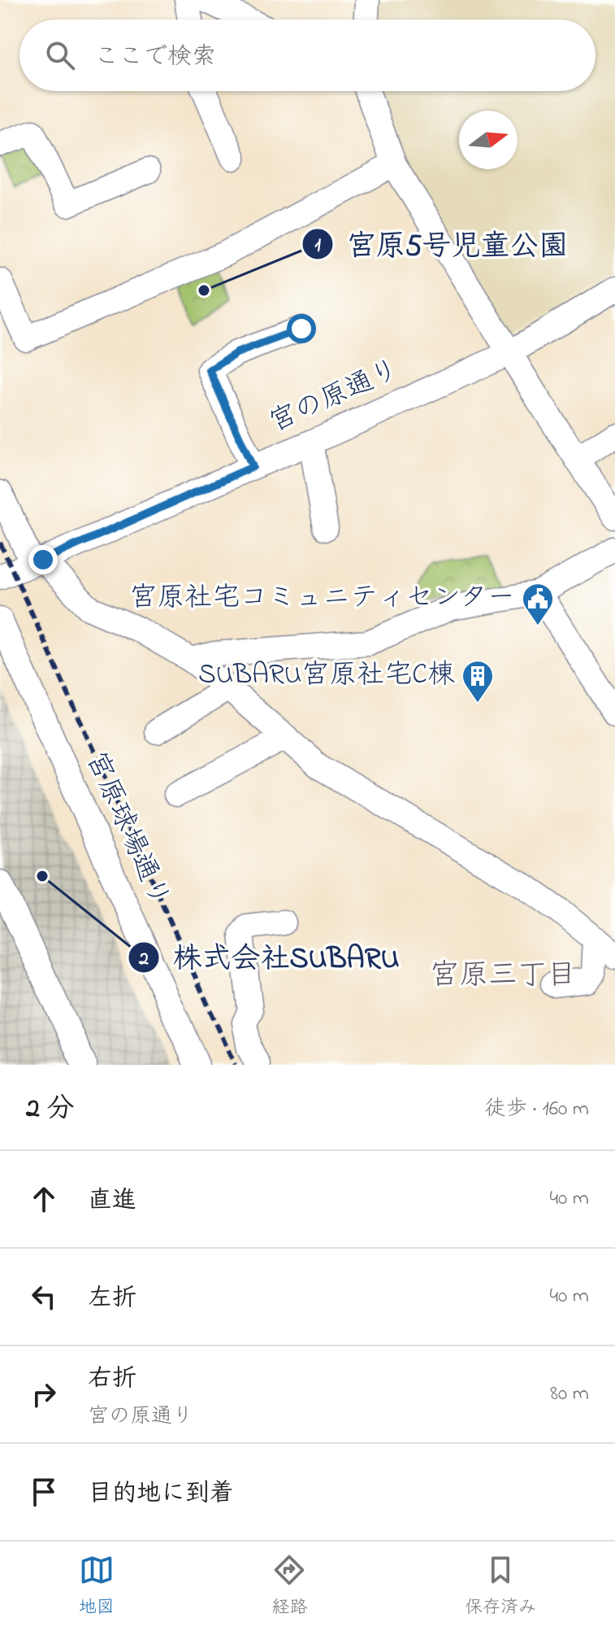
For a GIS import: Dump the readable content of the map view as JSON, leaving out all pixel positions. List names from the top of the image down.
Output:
{
  "streets": {
    "street": ["宮の原通り", "宮原球場通り"]
  },
  "districts": ["宮原三丁目"],
  "places": {
    "other": ["宮原5号児童公園", "株式会社SUBARU"],
    "public building": ["宮原社宅コミュニティセンター"],
    "building": ["SUBARU宮原社宅C棟"]
  },
  "north": "right",
  "page": {
    "search": "ここで検索",
    "heading": ["2 分", "徒歩 · 160 m"],
    "list": [
      ["直進", "40 m"],
      ["左折", "40 m"],
      ["右折", "宮の原通り", "80 m"],
      "目的地に到着"
    ],
    "nav": ["地図", "経路", "保存済み"]
  }
}
